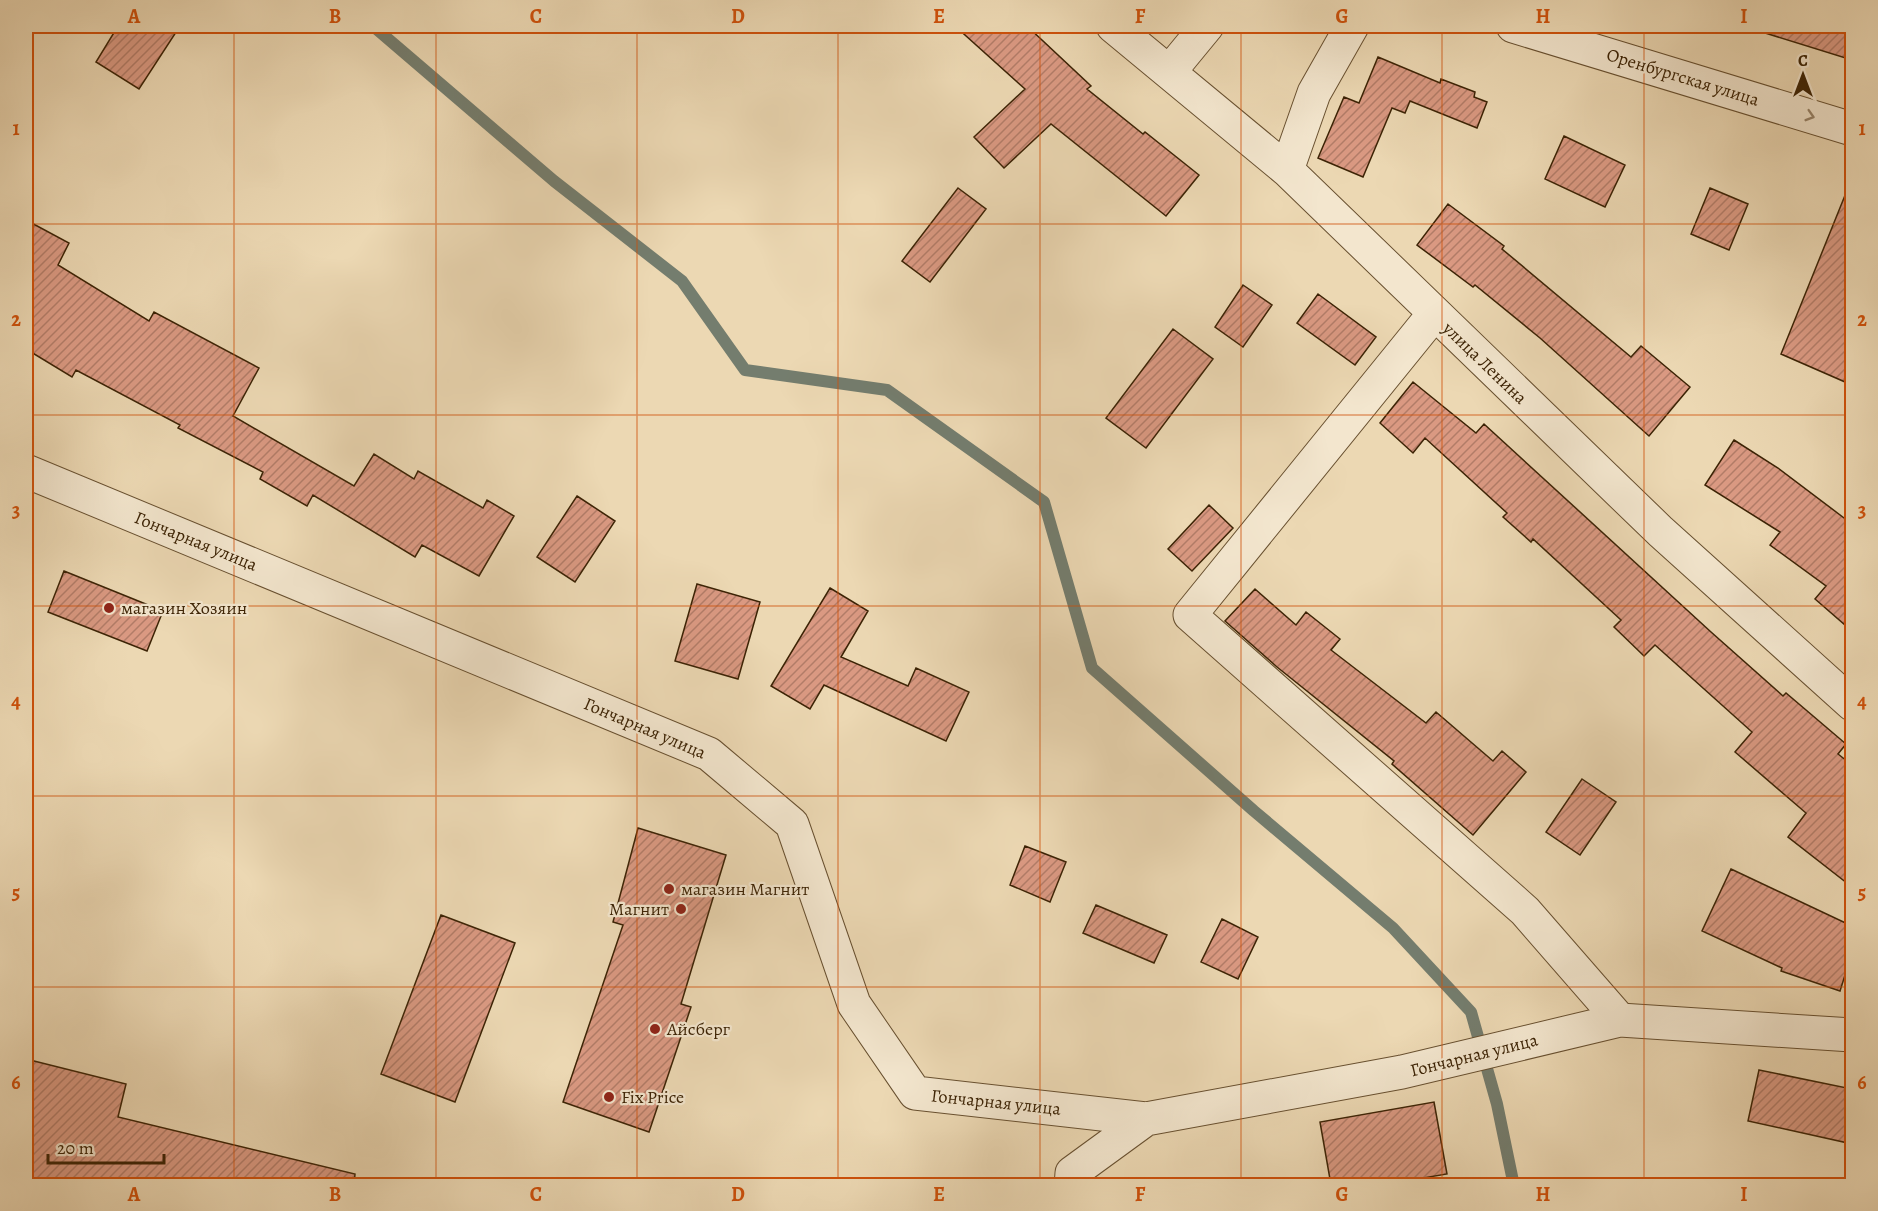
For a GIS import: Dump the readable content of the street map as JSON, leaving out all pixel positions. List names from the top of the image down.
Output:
{
  "streets": {
    "street": ["Оренбургская улица", "улица Ленина", "Гончарная улица"]
  },
  "one_way": ["Оренбургская улица"],
  "places": [
    "магазин Хозяин",
    "магазин Магнит",
    "Магнит",
    "Айсберг",
    "Fix Price"
  ],
  "scale_bar": "20 m",
  "north": "top",
  "grid": {
    "columns": [
      "A",
      "B",
      "C",
      "D",
      "E",
      "F",
      "G",
      "H",
      "I"
    ],
    "rows": [
      "1",
      "2",
      "3",
      "4",
      "5",
      "6"
    ]
  }
}
